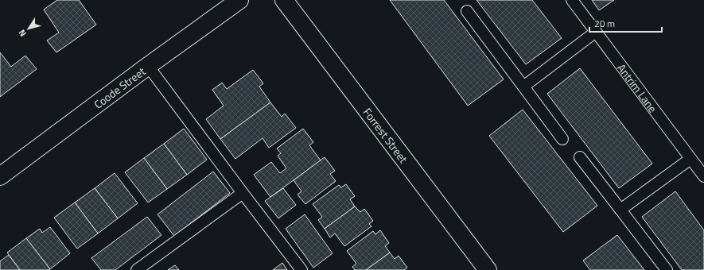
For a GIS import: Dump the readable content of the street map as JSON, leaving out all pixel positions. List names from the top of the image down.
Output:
{
  "streets": {
    "street": ["Coode Street", "Forrest Street"],
    "lane": ["Antrim Lane"]
  },
  "scale_bar": "20 m",
  "north": "bottom left"
}
